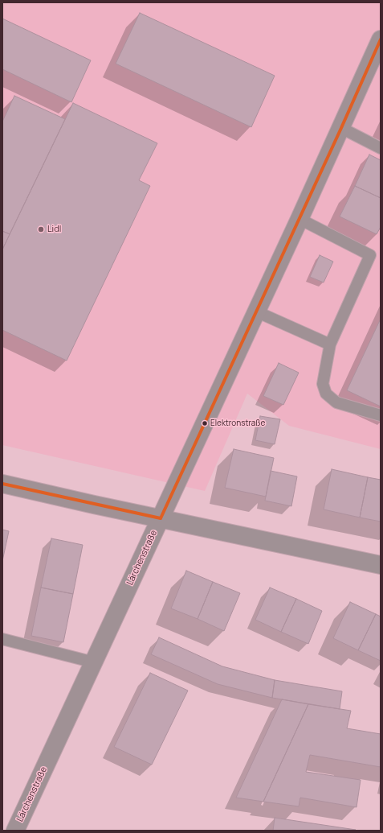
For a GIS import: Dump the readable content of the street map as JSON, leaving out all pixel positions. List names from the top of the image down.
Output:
{
  "streets": {
    "street": ["Lärchenstraße"]
  },
  "places": ["Lidl", "Elektronstraße"]
}
